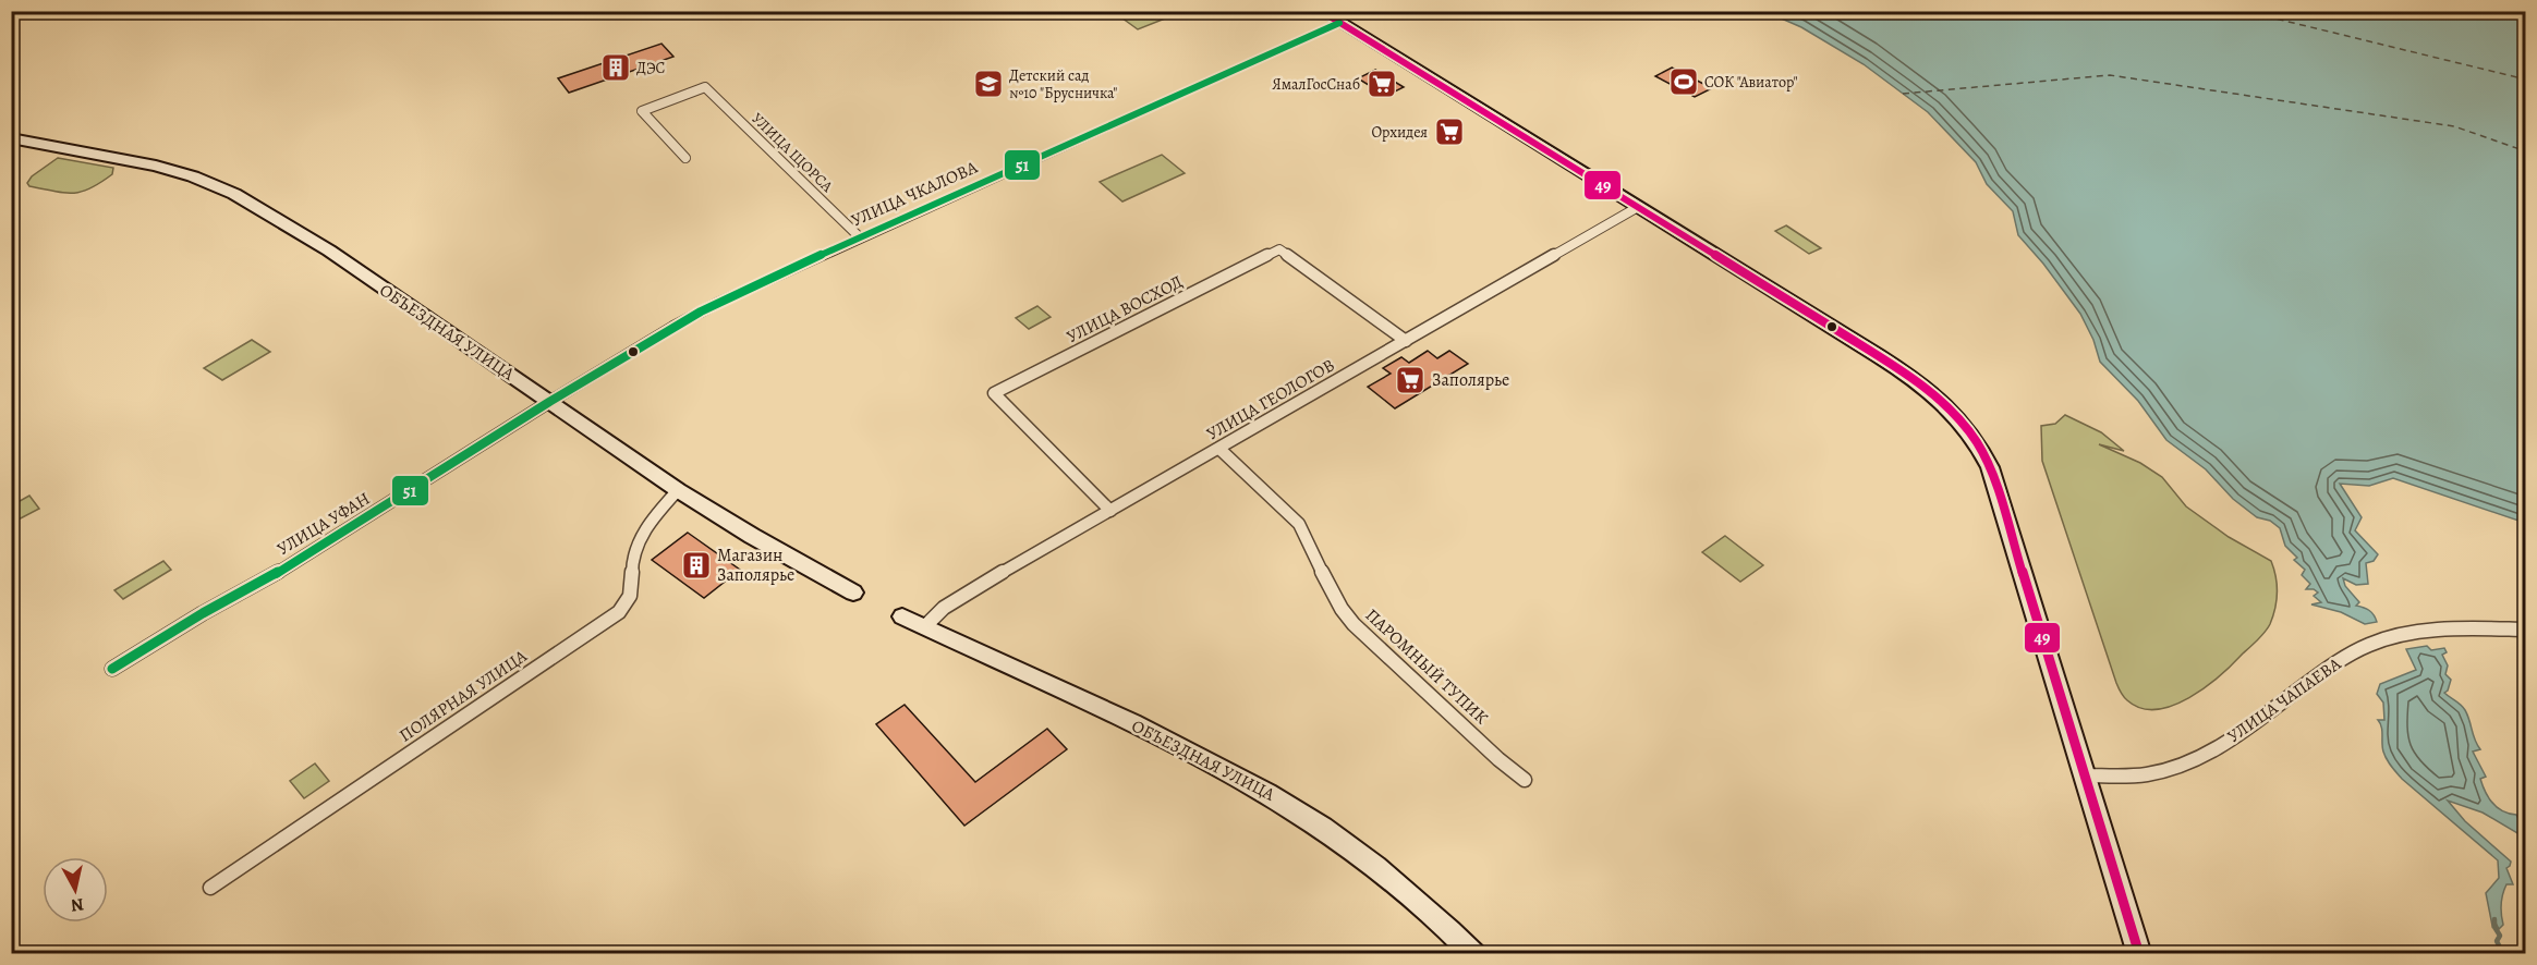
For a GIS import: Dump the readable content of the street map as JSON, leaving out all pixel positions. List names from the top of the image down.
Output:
{
  "streets": {
    "main road": ["ОБЪЕЗДНАЯ УЛИЦА"],
    "street": [
      "УЛИЦА ЩОРСА",
      "УЛИЦА ЧКАЛОВА",
      "УЛИЦА ВОСХОД",
      "УЛИЦА ГЕОЛОГОВ",
      "УЛИЦА УФАН",
      "ПАРОМНЫЙ ТУПИК",
      "ПОЛЯРНАЯ УЛИЦА",
      "УЛИЦА ЧАПАЕВА"
    ]
  },
  "crossings": [
    ["УЛИЦА ЩОРСА", "УЛИЦА ЧКАЛОВА"],
    ["УЛИЦА ЧКАЛОВА", "ОБЪЕЗДНАЯ УЛИЦА"],
    ["УЛИЦА ЧКАЛОВА", "УЛИЦА УФАН"],
    ["УЛИЦА ВОСХОД", "УЛИЦА ГЕОЛОГОВ"],
    ["ОБЪЕЗДНАЯ УЛИЦА", "УЛИЦА ГЕОЛОГОВ"],
    ["ОБЪЕЗДНАЯ УЛИЦА", "УЛИЦА УФАН"],
    ["ОБЪЕЗДНАЯ УЛИЦА", "ПОЛЯРНАЯ УЛИЦА"],
    ["УЛИЦА ГЕОЛОГОВ", "ПАРОМНЫЙ ТУПИК"]
  ],
  "places": {
    "building": ["ДЭС", "Магазин Заполярье"],
    "sports": ["СОК \"Авиатор\""],
    "school or university": ["Детский сад №10 \"Брусничка\""],
    "supermarket": ["ЯмалГосСнаб", "Орхидея", "Заполярье"]
  },
  "lines": ["transit line 49", "transit line 51"],
  "north": "bottom"
}
